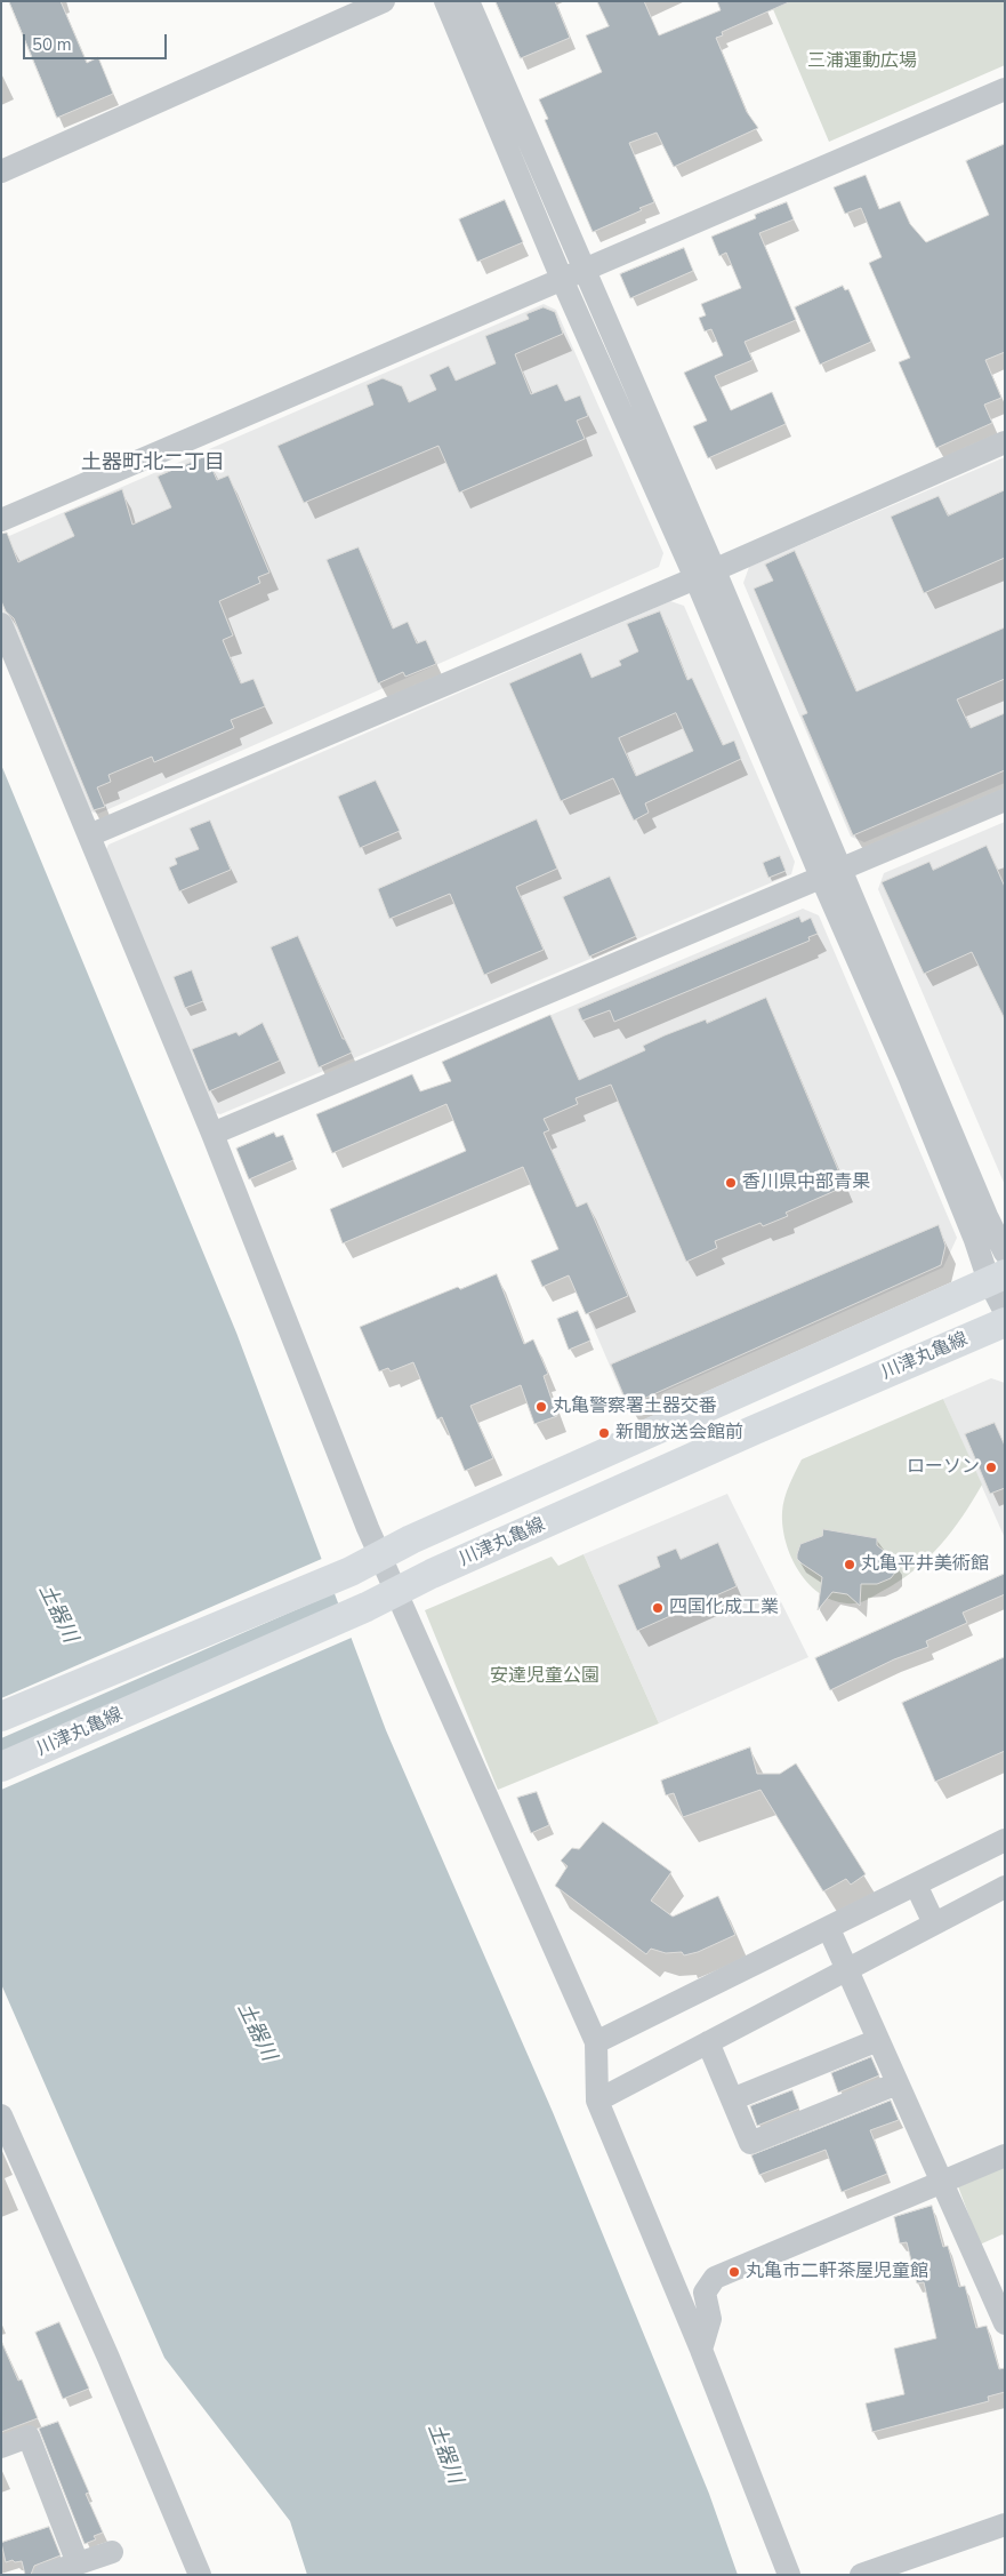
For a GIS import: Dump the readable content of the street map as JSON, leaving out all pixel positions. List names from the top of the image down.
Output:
{
  "streets": {
    "main road": ["川津丸亀線"]
  },
  "districts": ["土器町北二丁目"],
  "water": ["土器川"],
  "parks": ["三浦運動広場", "安達児童公園"],
  "places": [
    "香川県中部青果",
    "丸亀警察署土器交番",
    "新聞放送会館前",
    "ローソン",
    "丸亀平井美術館",
    "四国化成工業",
    "丸亀市二軒茶屋児童館"
  ],
  "scale_bar": "50 m"
}
